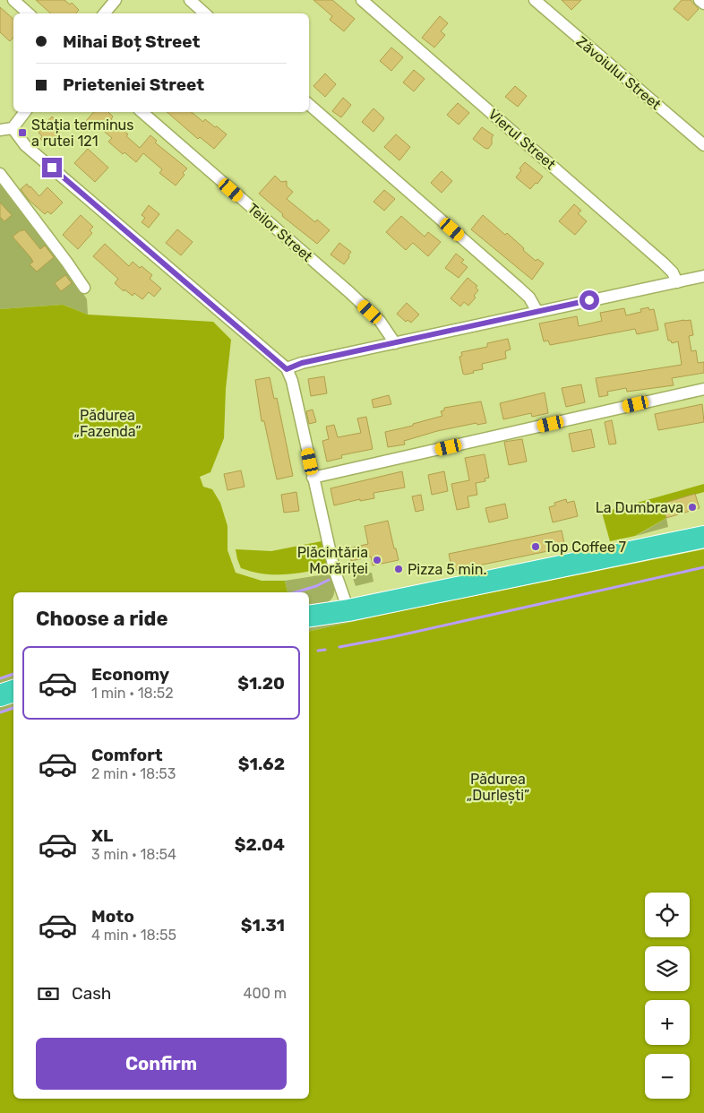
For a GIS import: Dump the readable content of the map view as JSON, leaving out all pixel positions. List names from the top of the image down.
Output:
{
  "streets": {
    "street": ["Zăvoiului Street", "Vierul Street", "Teilor Street"]
  },
  "parks": ["Pădurea „Fazenda”", "Pădurea „Durlești”"],
  "places": {
    "transit": ["Stația terminus a rutei 121"],
    "other": [
      "La Dumbrava",
      "Top Coffee 7",
      "Plăcintăria Morăriței",
      "Pizza 5 min."
    ]
  },
  "page": {
    "banner": ["Mihai Boț Street", "Prieteniei Street"],
    "heading": "Choose a ride",
    "list": [
      {
        "name": "Economy",
        "note": "1 min · 18:52",
        "value": "$1.20"
      },
      {
        "name": "Comfort",
        "note": "2 min · 18:53",
        "value": "$1.62"
      },
      {
        "name": "XL",
        "note": "3 min · 18:54",
        "value": "$2.04"
      },
      {
        "name": "Moto",
        "note": "4 min · 18:55",
        "value": "$1.31"
      }
    ],
    "map_buttons": ["+", "−"],
    "pay": ["Cash", "400 m"],
    "buttons": "Confirm"
  }
}
